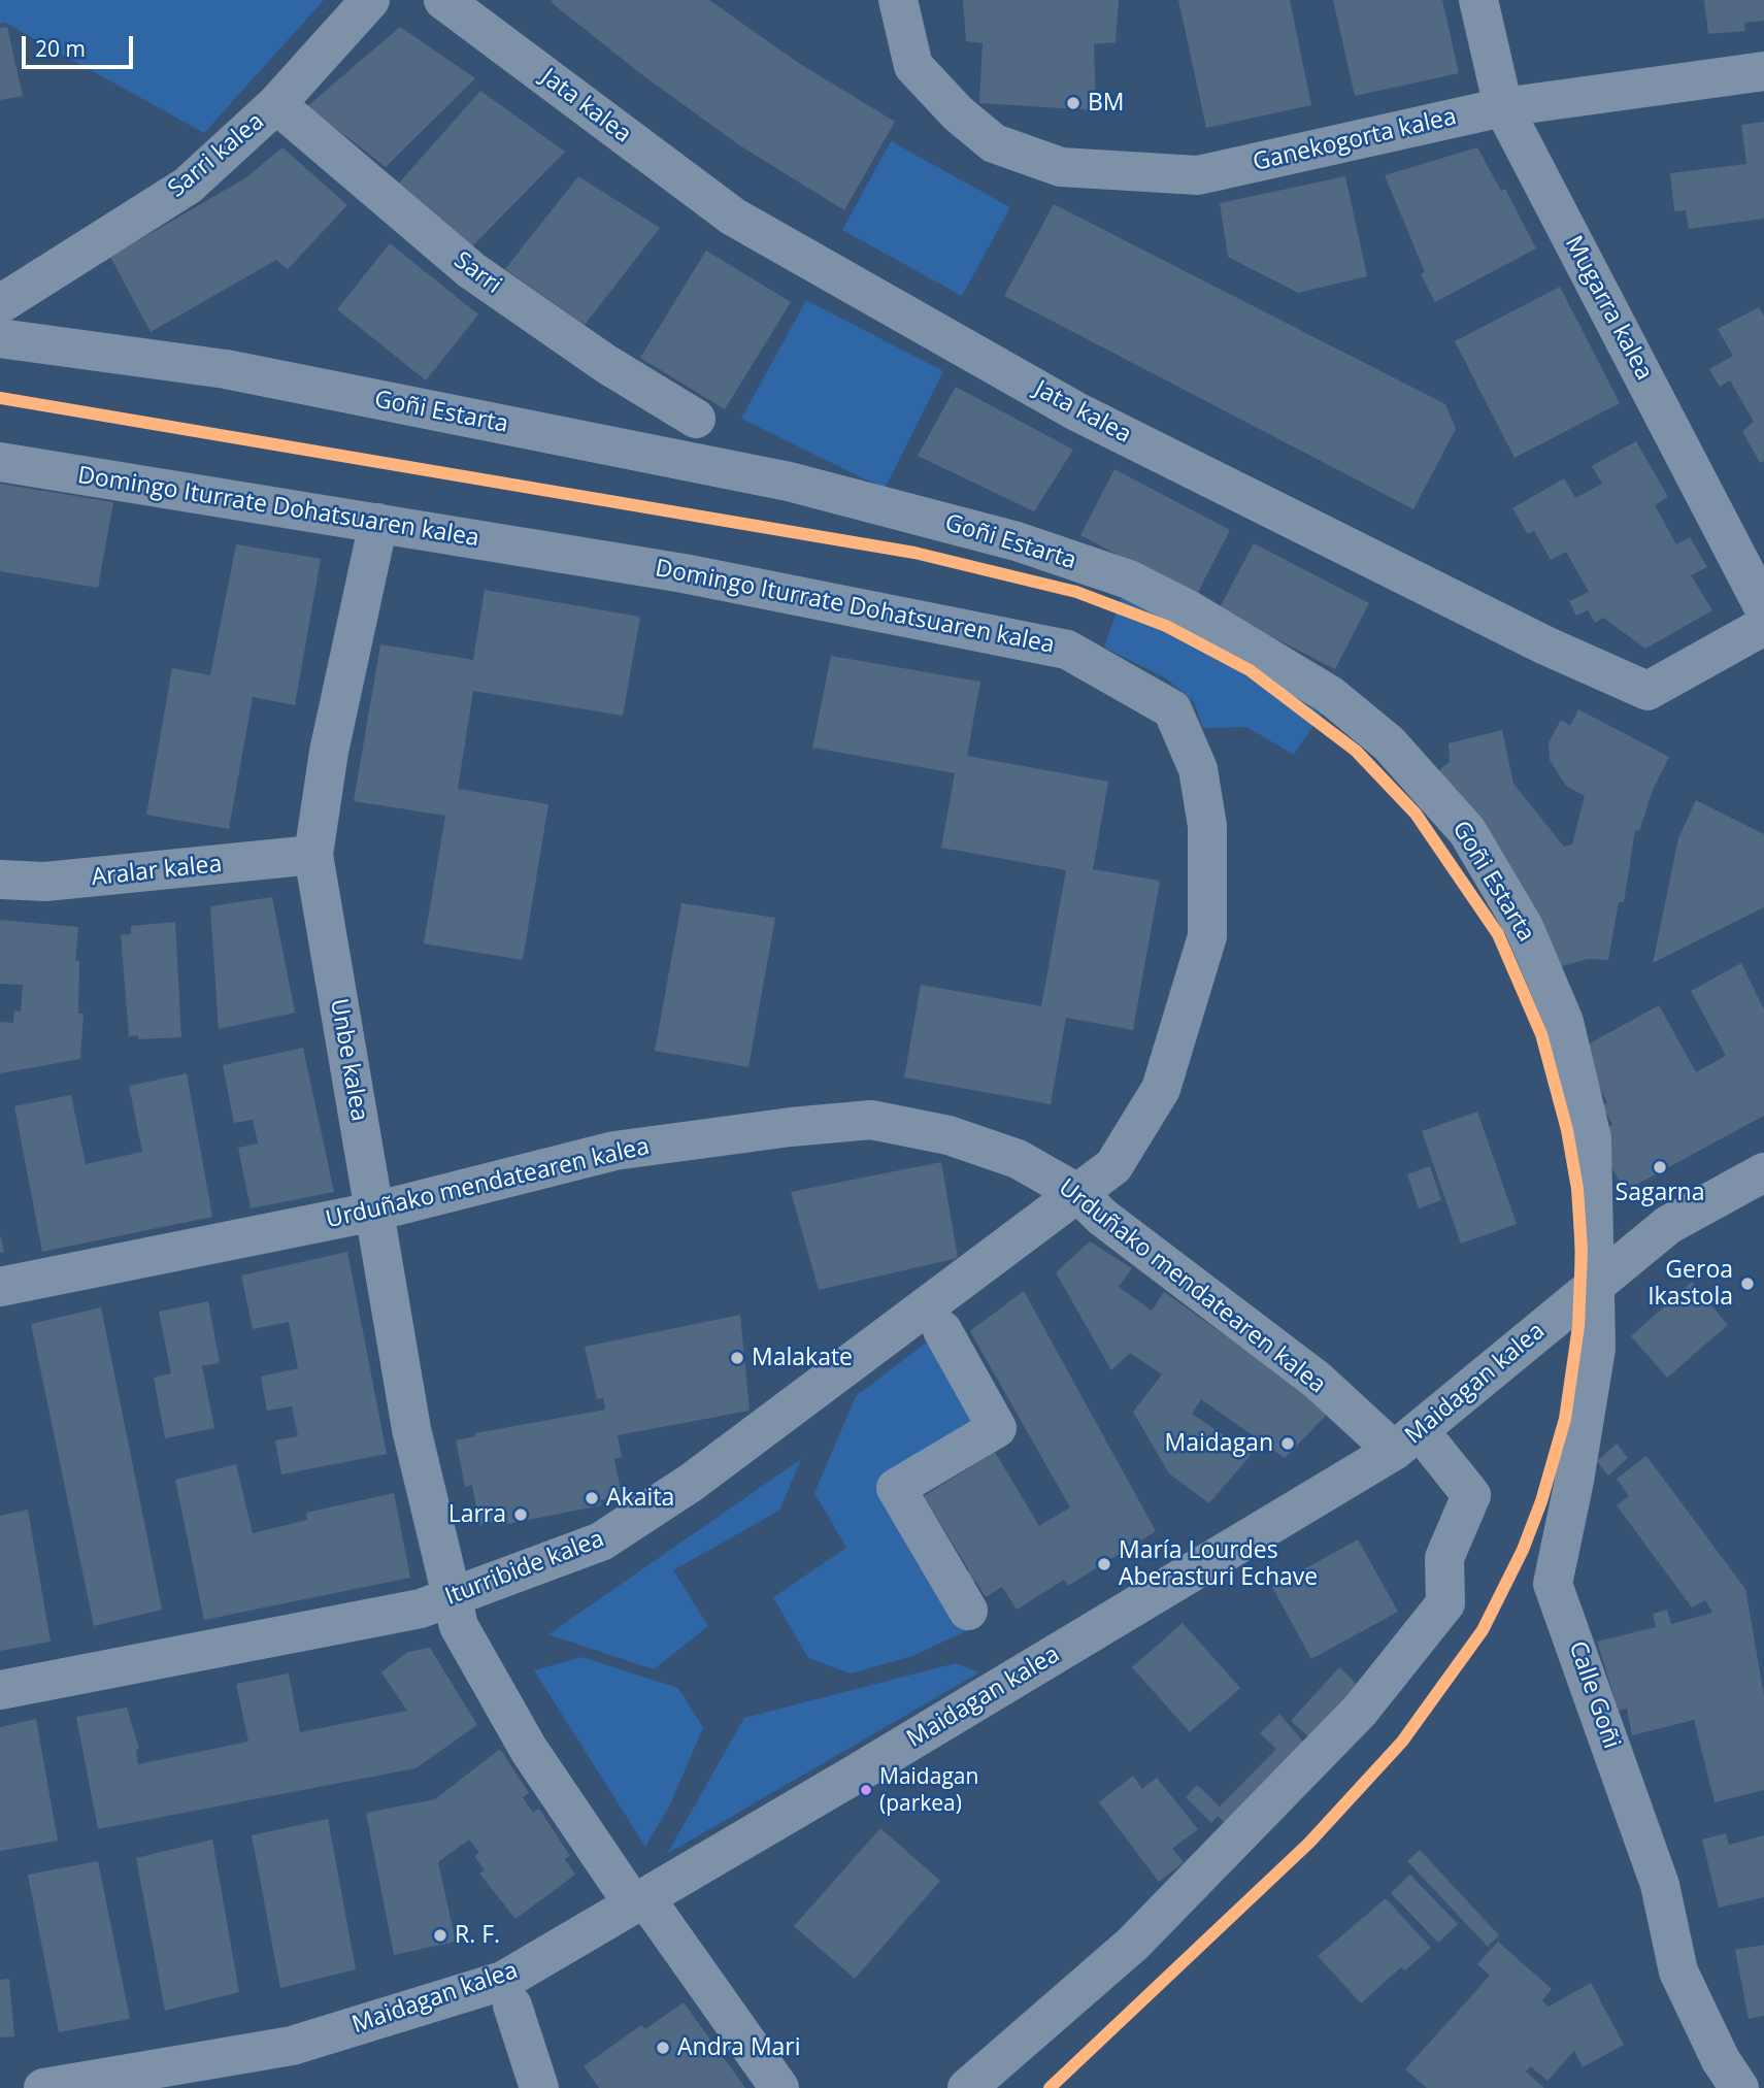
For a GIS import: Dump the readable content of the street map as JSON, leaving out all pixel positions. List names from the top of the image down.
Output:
{
  "streets": {
    "street": [
      "Jata kalea",
      "Ganekogorta kalea",
      "Sarri kalea",
      "Sarri",
      "Mugarra kalea",
      "Goñi Estarta",
      "Domingo Iturrate Dohatsuaren kalea",
      "Aralar kalea",
      "Unbe kalea",
      "Urduñako mendatearen kalea",
      "Maidagan kalea",
      "Iturribide kalea",
      "Calle Goñi"
    ]
  },
  "crossings": [
    ["Ganekogorta kalea", "Mugarra kalea"],
    ["Sarri kalea", "Sarri"],
    ["Goñi Estarta", "Maidagan kalea"],
    ["Goñi Estarta", "Calle Goñi"],
    ["Domingo Iturrate Dohatsuaren kalea", "Unbe kalea"],
    ["Domingo Iturrate Dohatsuaren kalea", "Urduñako mendatearen kalea"],
    ["Domingo Iturrate Dohatsuaren kalea", "Iturribide kalea"],
    ["Aralar kalea", "Unbe kalea"],
    ["Unbe kalea", "Urduñako mendatearen kalea"],
    ["Unbe kalea", "Maidagan kalea"],
    ["Unbe kalea", "Iturribide kalea"],
    ["Urduñako mendatearen kalea", "Maidagan kalea"],
    ["Urduñako mendatearen kalea", "Iturribide kalea"],
    ["Maidagan kalea", "Calle Goñi"]
  ],
  "places": [
    "BM",
    "Sagarna",
    "Geroa Ikastola",
    "Malakate",
    "Maidagan",
    "Akaita",
    "Larra",
    "María Lourdes Aberasturi Echave",
    "Maidagan (parkea)",
    "R. F.",
    "Andra Mari"
  ],
  "scale_bar": "20 m"
}
